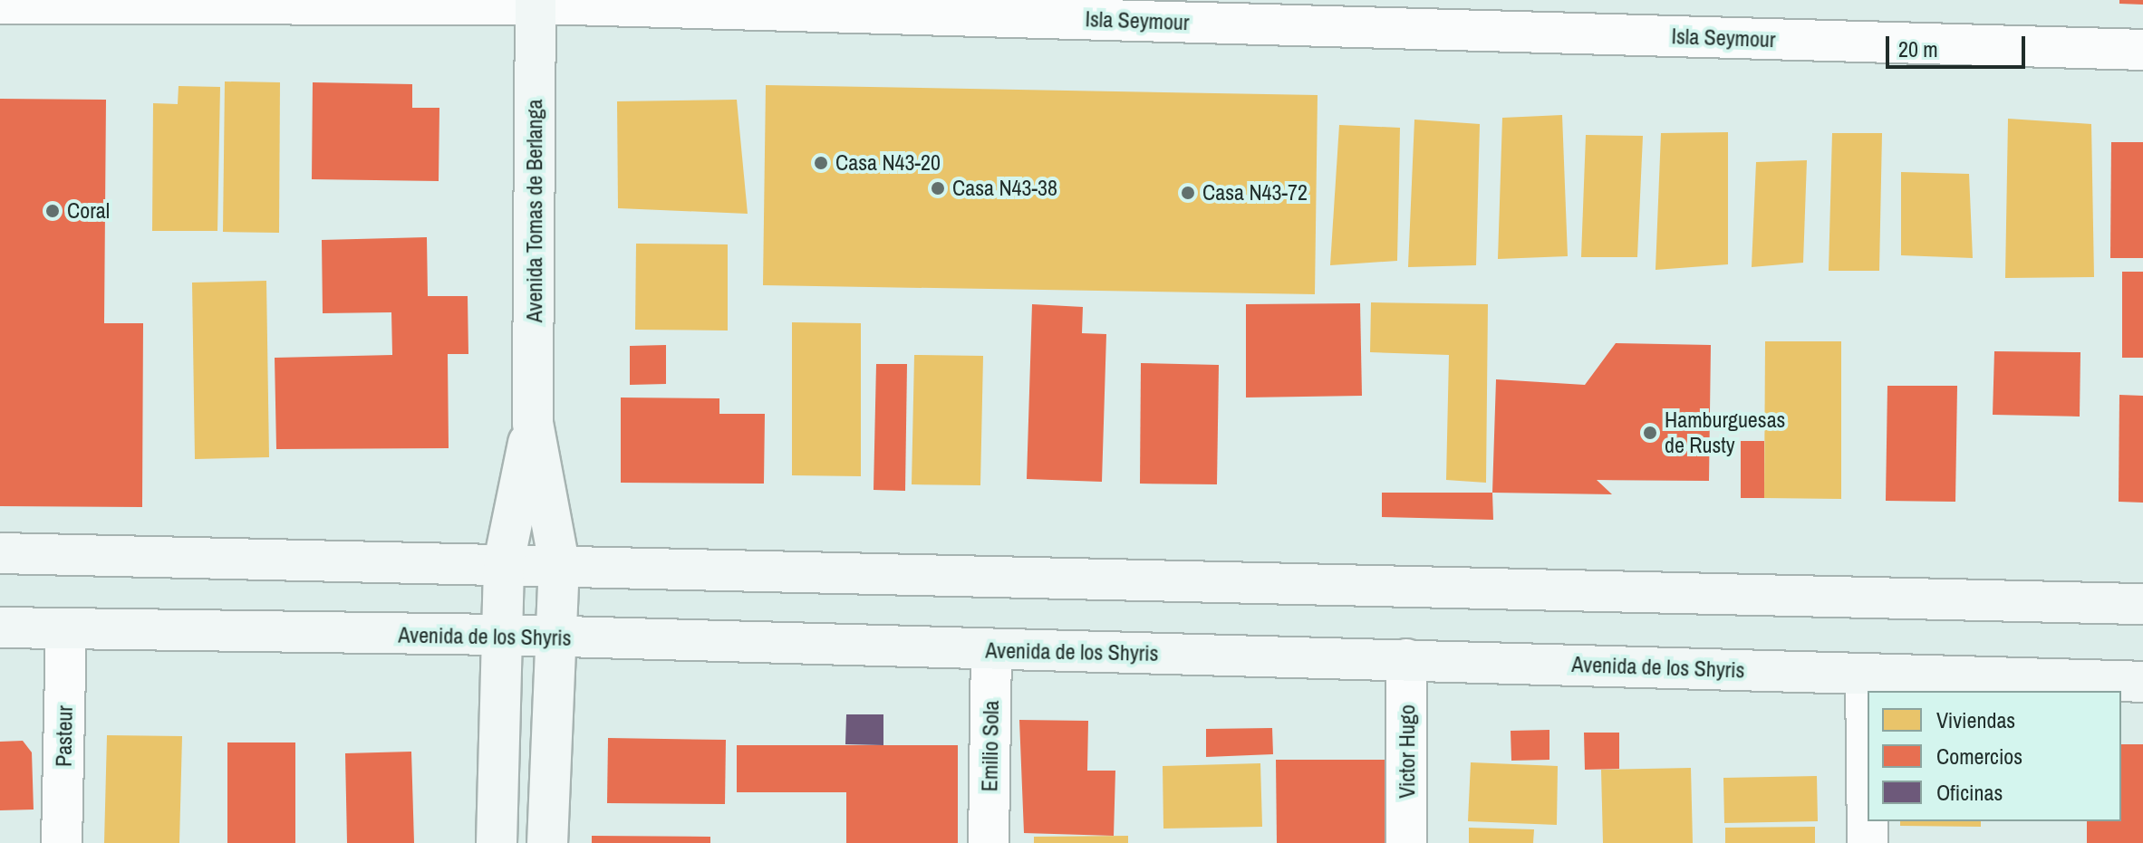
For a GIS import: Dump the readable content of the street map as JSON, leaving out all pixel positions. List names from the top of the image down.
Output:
{
  "streets": {
    "main road": ["Avenida Tomas de Berlanga", "Avenida de los Shyris"],
    "street": [
      "Isla Seymour",
      "Pasteur",
      "Emilio Sola",
      "Victor Hugo"
    ]
  },
  "crossings": [
    ["Isla Seymour", "Avenida Tomas de Berlanga"],
    ["Avenida Tomas de Berlanga", "Avenida de los Shyris"],
    ["Avenida de los Shyris", "Pasteur"],
    ["Avenida de los Shyris", "Emilio Sola"],
    ["Avenida de los Shyris", "Victor Hugo"]
  ],
  "places": [
    "Casa N43-20",
    "Casa N43-38",
    "Casa N43-72",
    "Coral",
    "Hamburguesas de Rusty"
  ],
  "legend": ["Viviendas", "Comercios", "Oficinas"],
  "scale_bar": "20 m"
}
